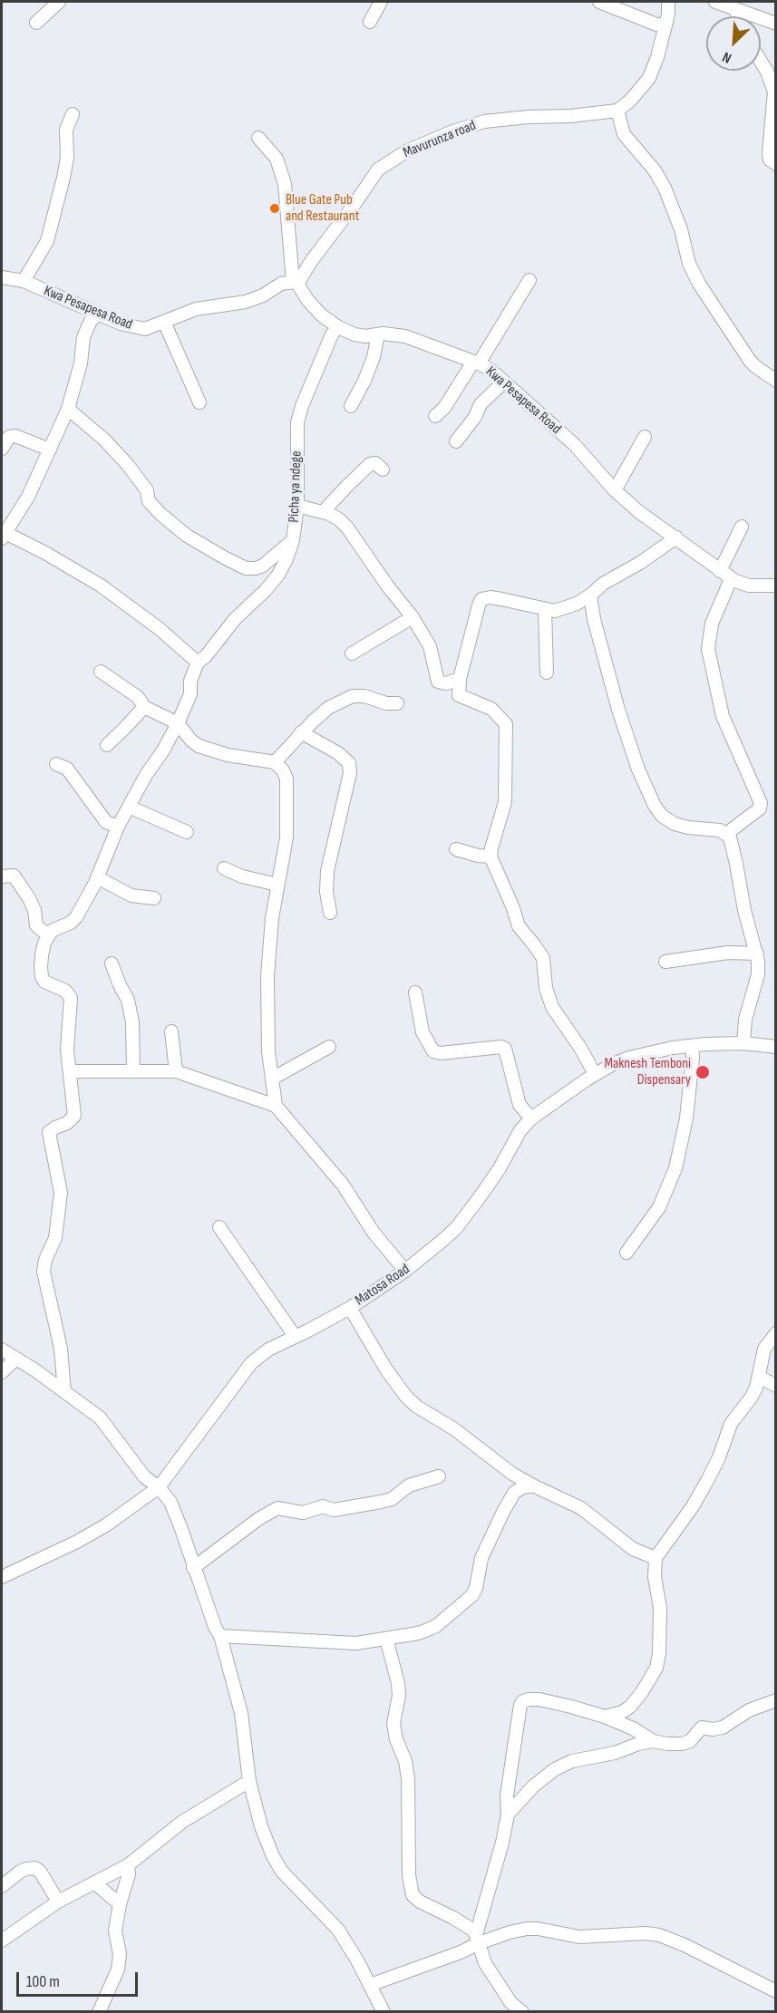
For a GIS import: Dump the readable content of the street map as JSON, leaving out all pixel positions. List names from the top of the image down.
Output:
{
  "streets": {
    "street": [
      "Mavurunza road",
      "Kwa Pesapesa Road",
      "Picha ya ndege",
      "Matosa Road"
    ]
  },
  "crossings": [
    ["Mavurunza road", "Kwa Pesapesa Road"],
    ["Kwa Pesapesa Road", "Picha ya ndege"]
  ],
  "places": ["Blue Gate Pub and Restaurant", "Maknesh Temboni Dispensary"],
  "scale_bar": "100 m",
  "north": "bottom left"
}
